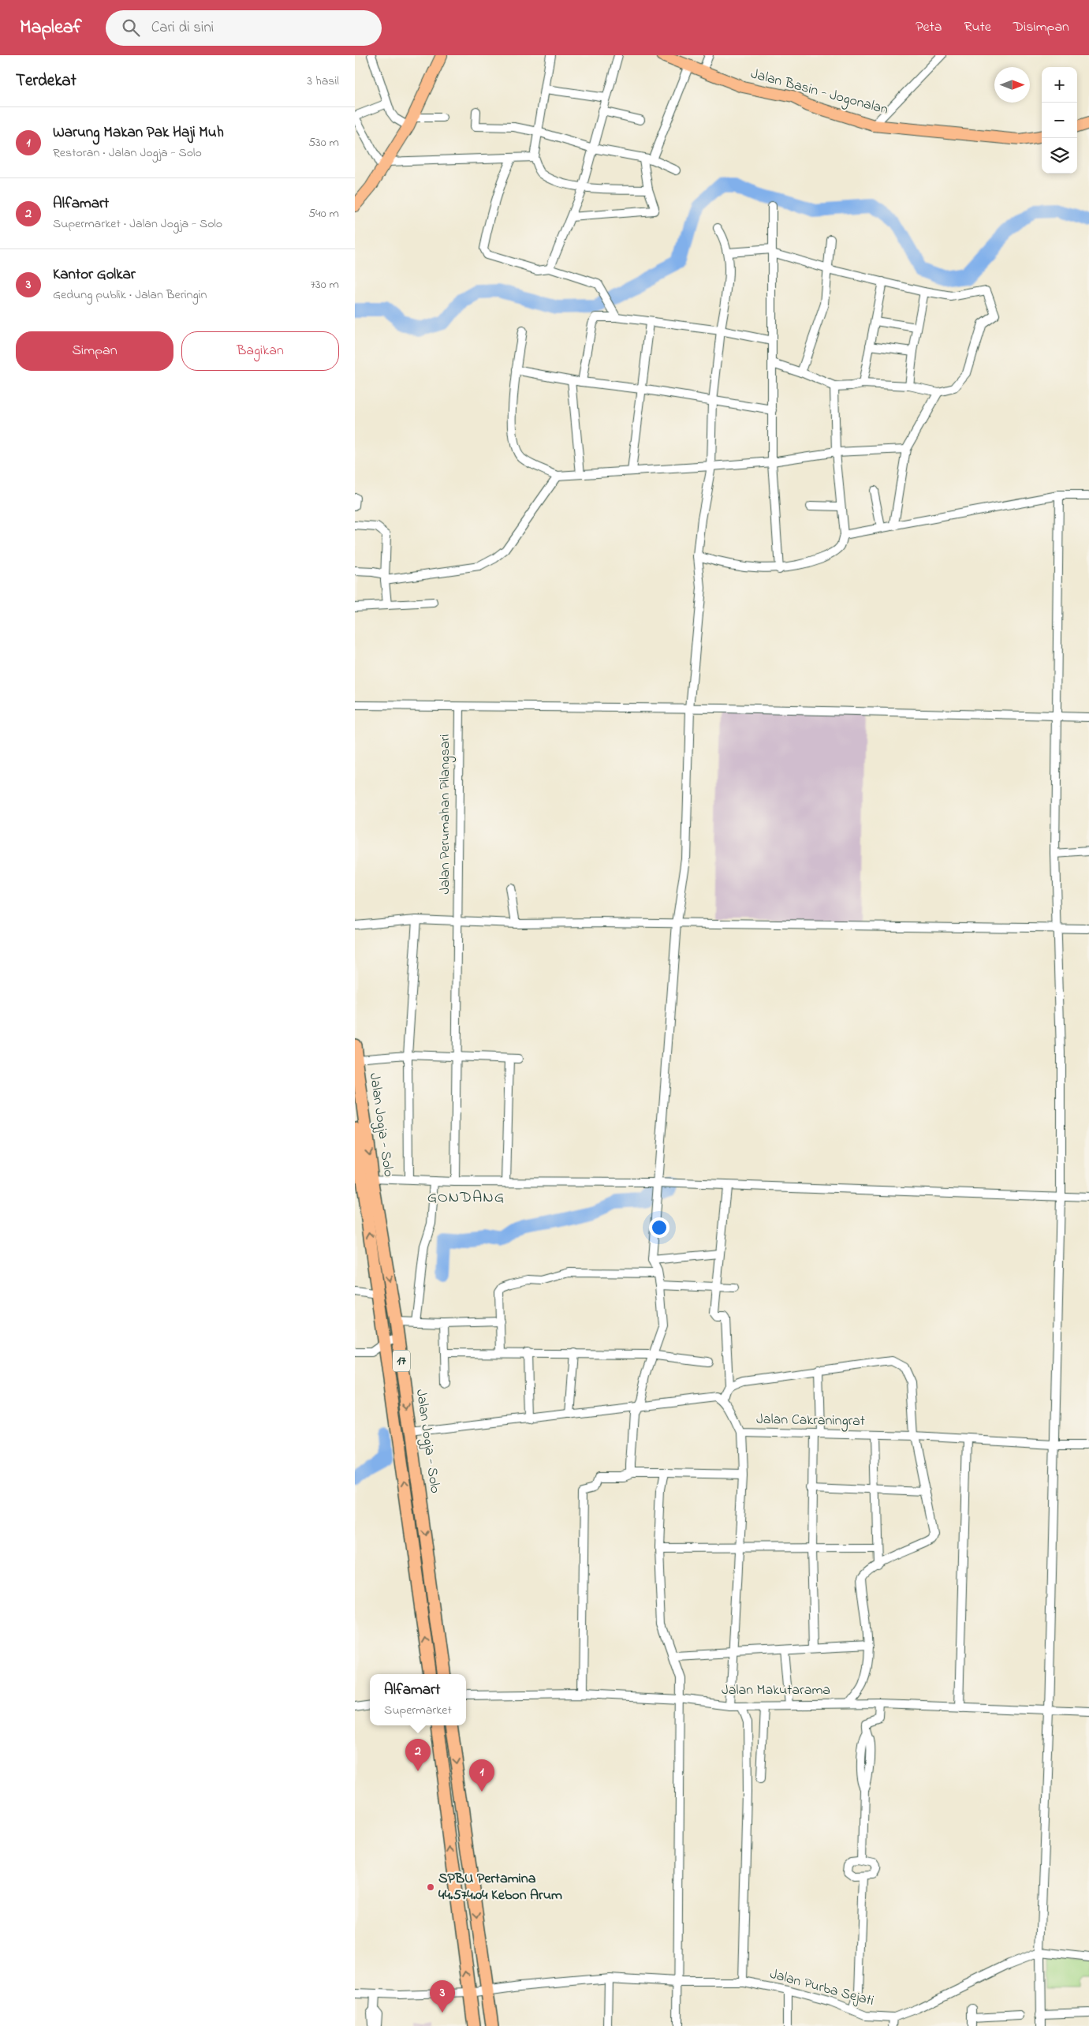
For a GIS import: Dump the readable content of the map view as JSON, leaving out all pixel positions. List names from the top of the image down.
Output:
{
  "streets": {
    "highway": ["Jalan Jogja - Solo", "17"],
    "main road": ["Jalan Basin - Jogonalan"],
    "street": [
      "Jalan Perumahan Pilangsari",
      "Jalan Cakraningrat",
      "Jalan Makutarama",
      "Jalan Purba Sejati"
    ]
  },
  "districts": ["GONDANG"],
  "places": ["SPBU Pertamina 44.574.04 Kebon Arum"],
  "north": "right",
  "page": {
    "header": "Mapleaf",
    "search": "Cari di sini",
    "nav": ["Peta", "Rute", "Disimpan"],
    "heading": ["Terdekat", "3 hasil"],
    "map_buttons": ["+", "−"],
    "list": [
      {
        "mark": "1",
        "name": "Warung Makan Pak Haji Muh",
        "note": "Restoran · Jalan Jogja - Solo",
        "value": "530 m"
      },
      {
        "mark": "2",
        "name": "Alfamart",
        "note": "Supermarket · Jalan Jogja - Solo",
        "value": "540 m"
      },
      {
        "mark": "3",
        "name": "Kantor Golkar",
        "note": "Gedung publik · Jalan Beringin",
        "value": "730 m"
      }
    ],
    "buttons": ["Simpan", "Bagikan"],
    "popup": ["Alfamart", "Supermarket"],
    "pins": ["2", "1", "3"]
  }
}
